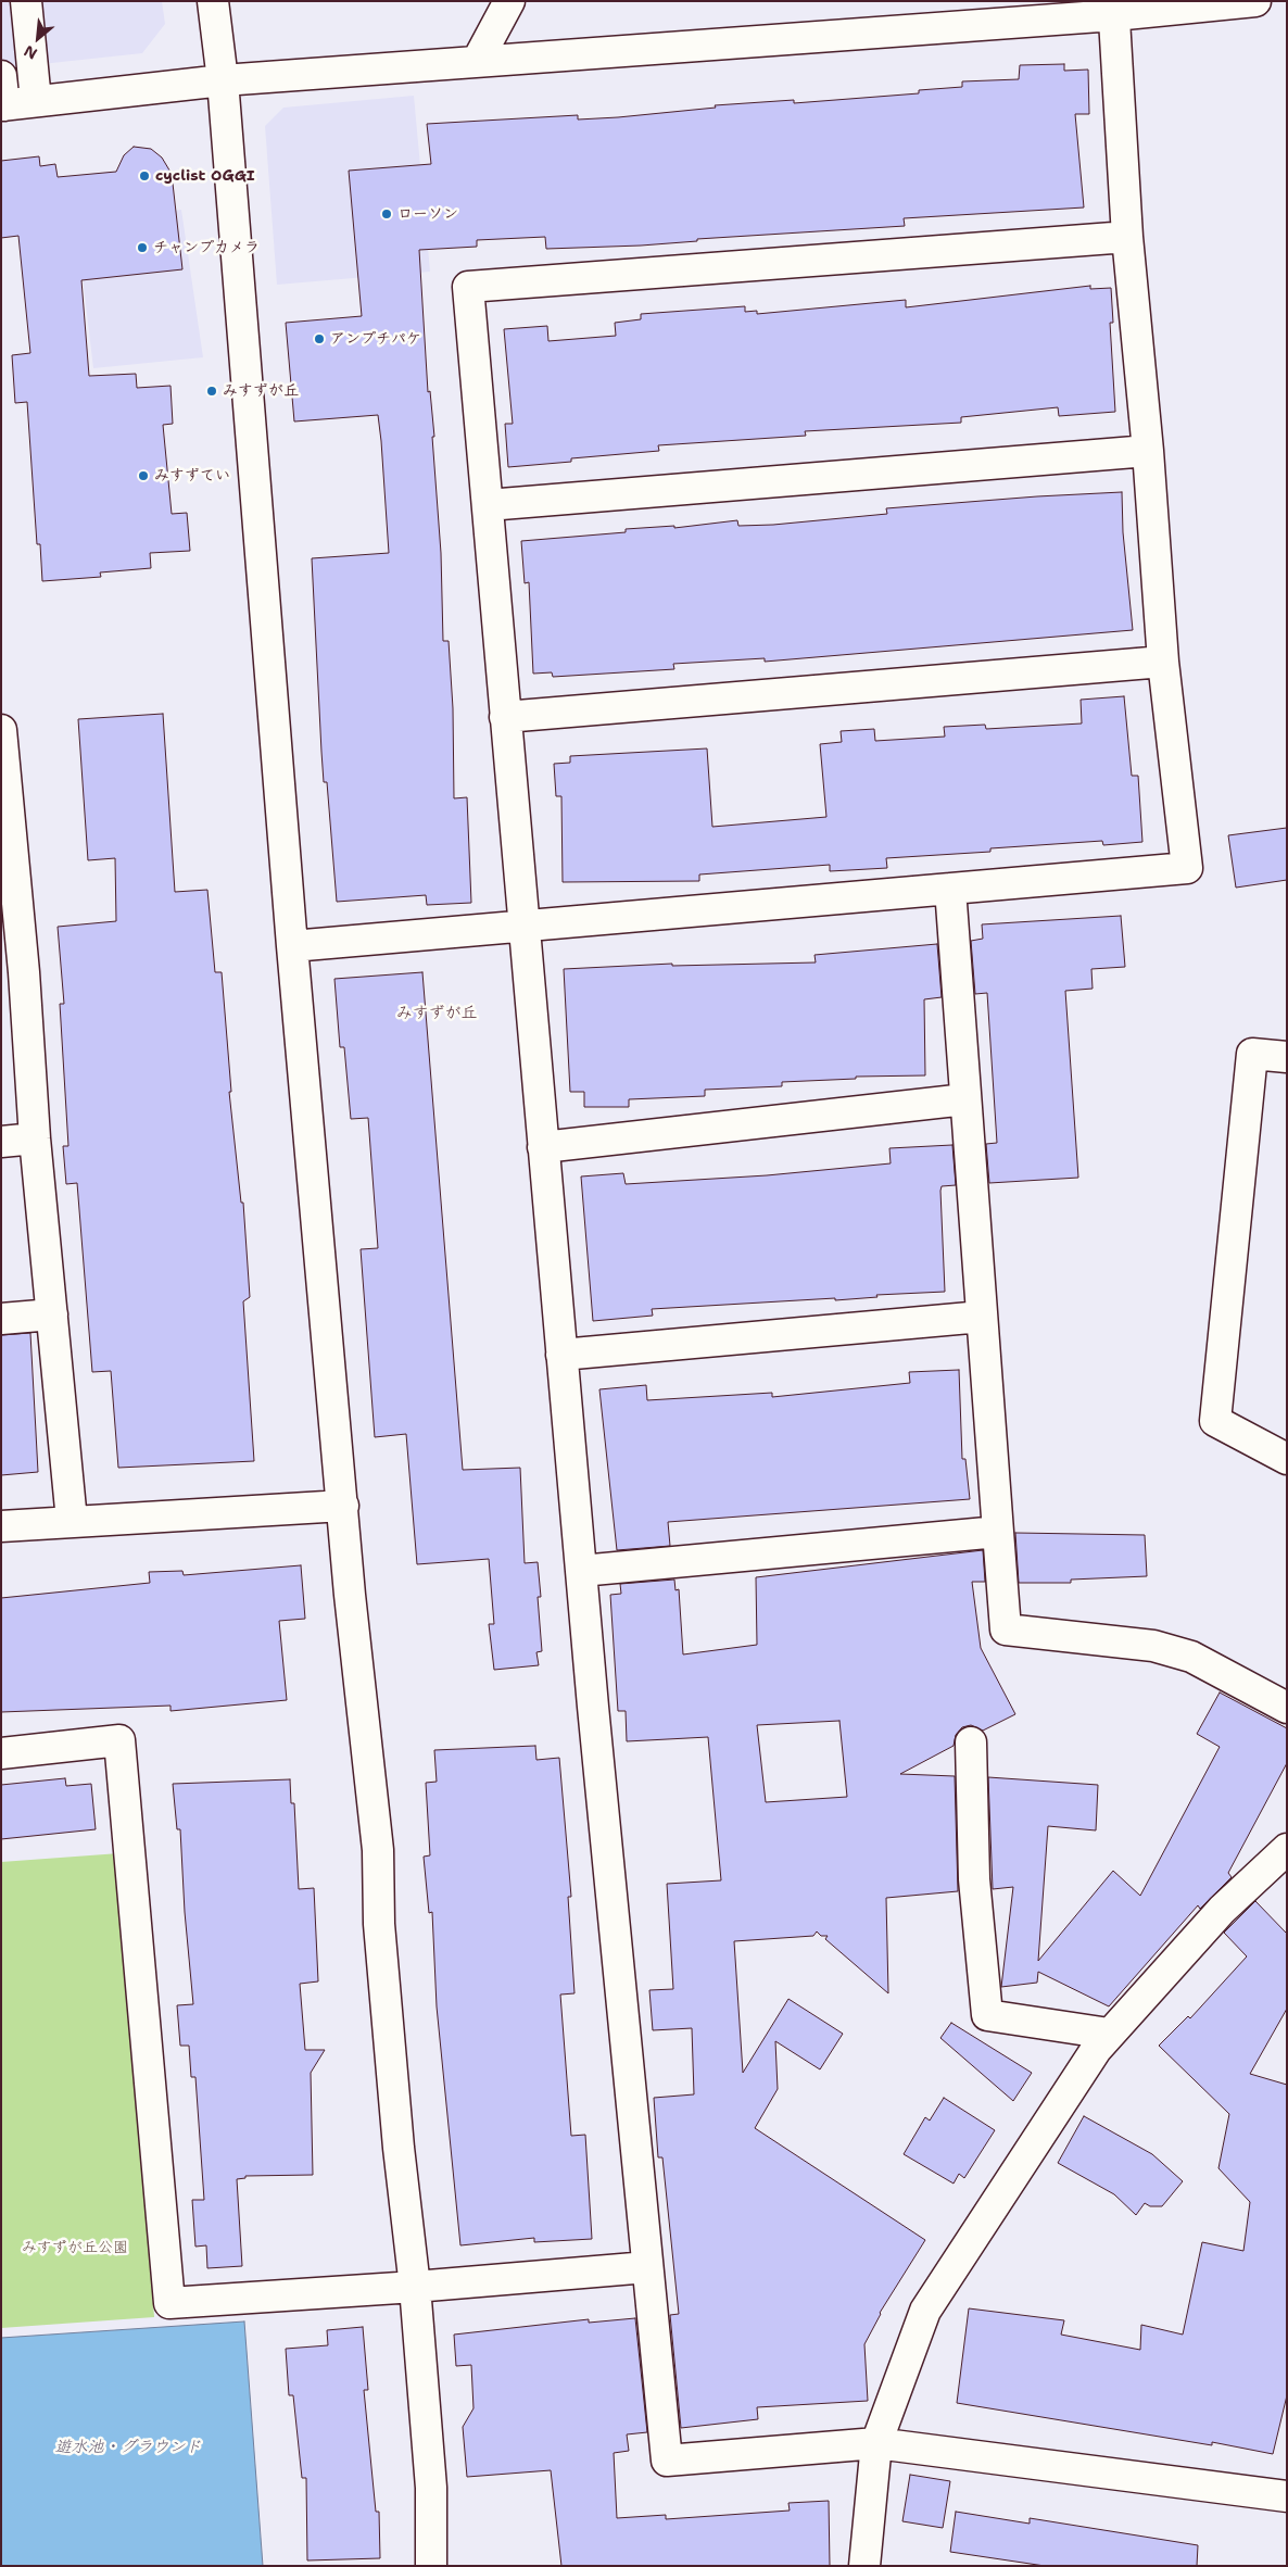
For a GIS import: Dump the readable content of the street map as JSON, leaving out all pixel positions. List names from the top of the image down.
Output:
{
  "districts": ["みすずが丘"],
  "water": ["遊水池・グラウンド"],
  "parks": ["みすずが丘公園"],
  "places": [
    "cyclist OGGI",
    "ローソン",
    "チャンプカメラ",
    "アンプチパケ",
    "みすずが丘",
    "みすずてい"
  ],
  "north": "bottom left"
}
